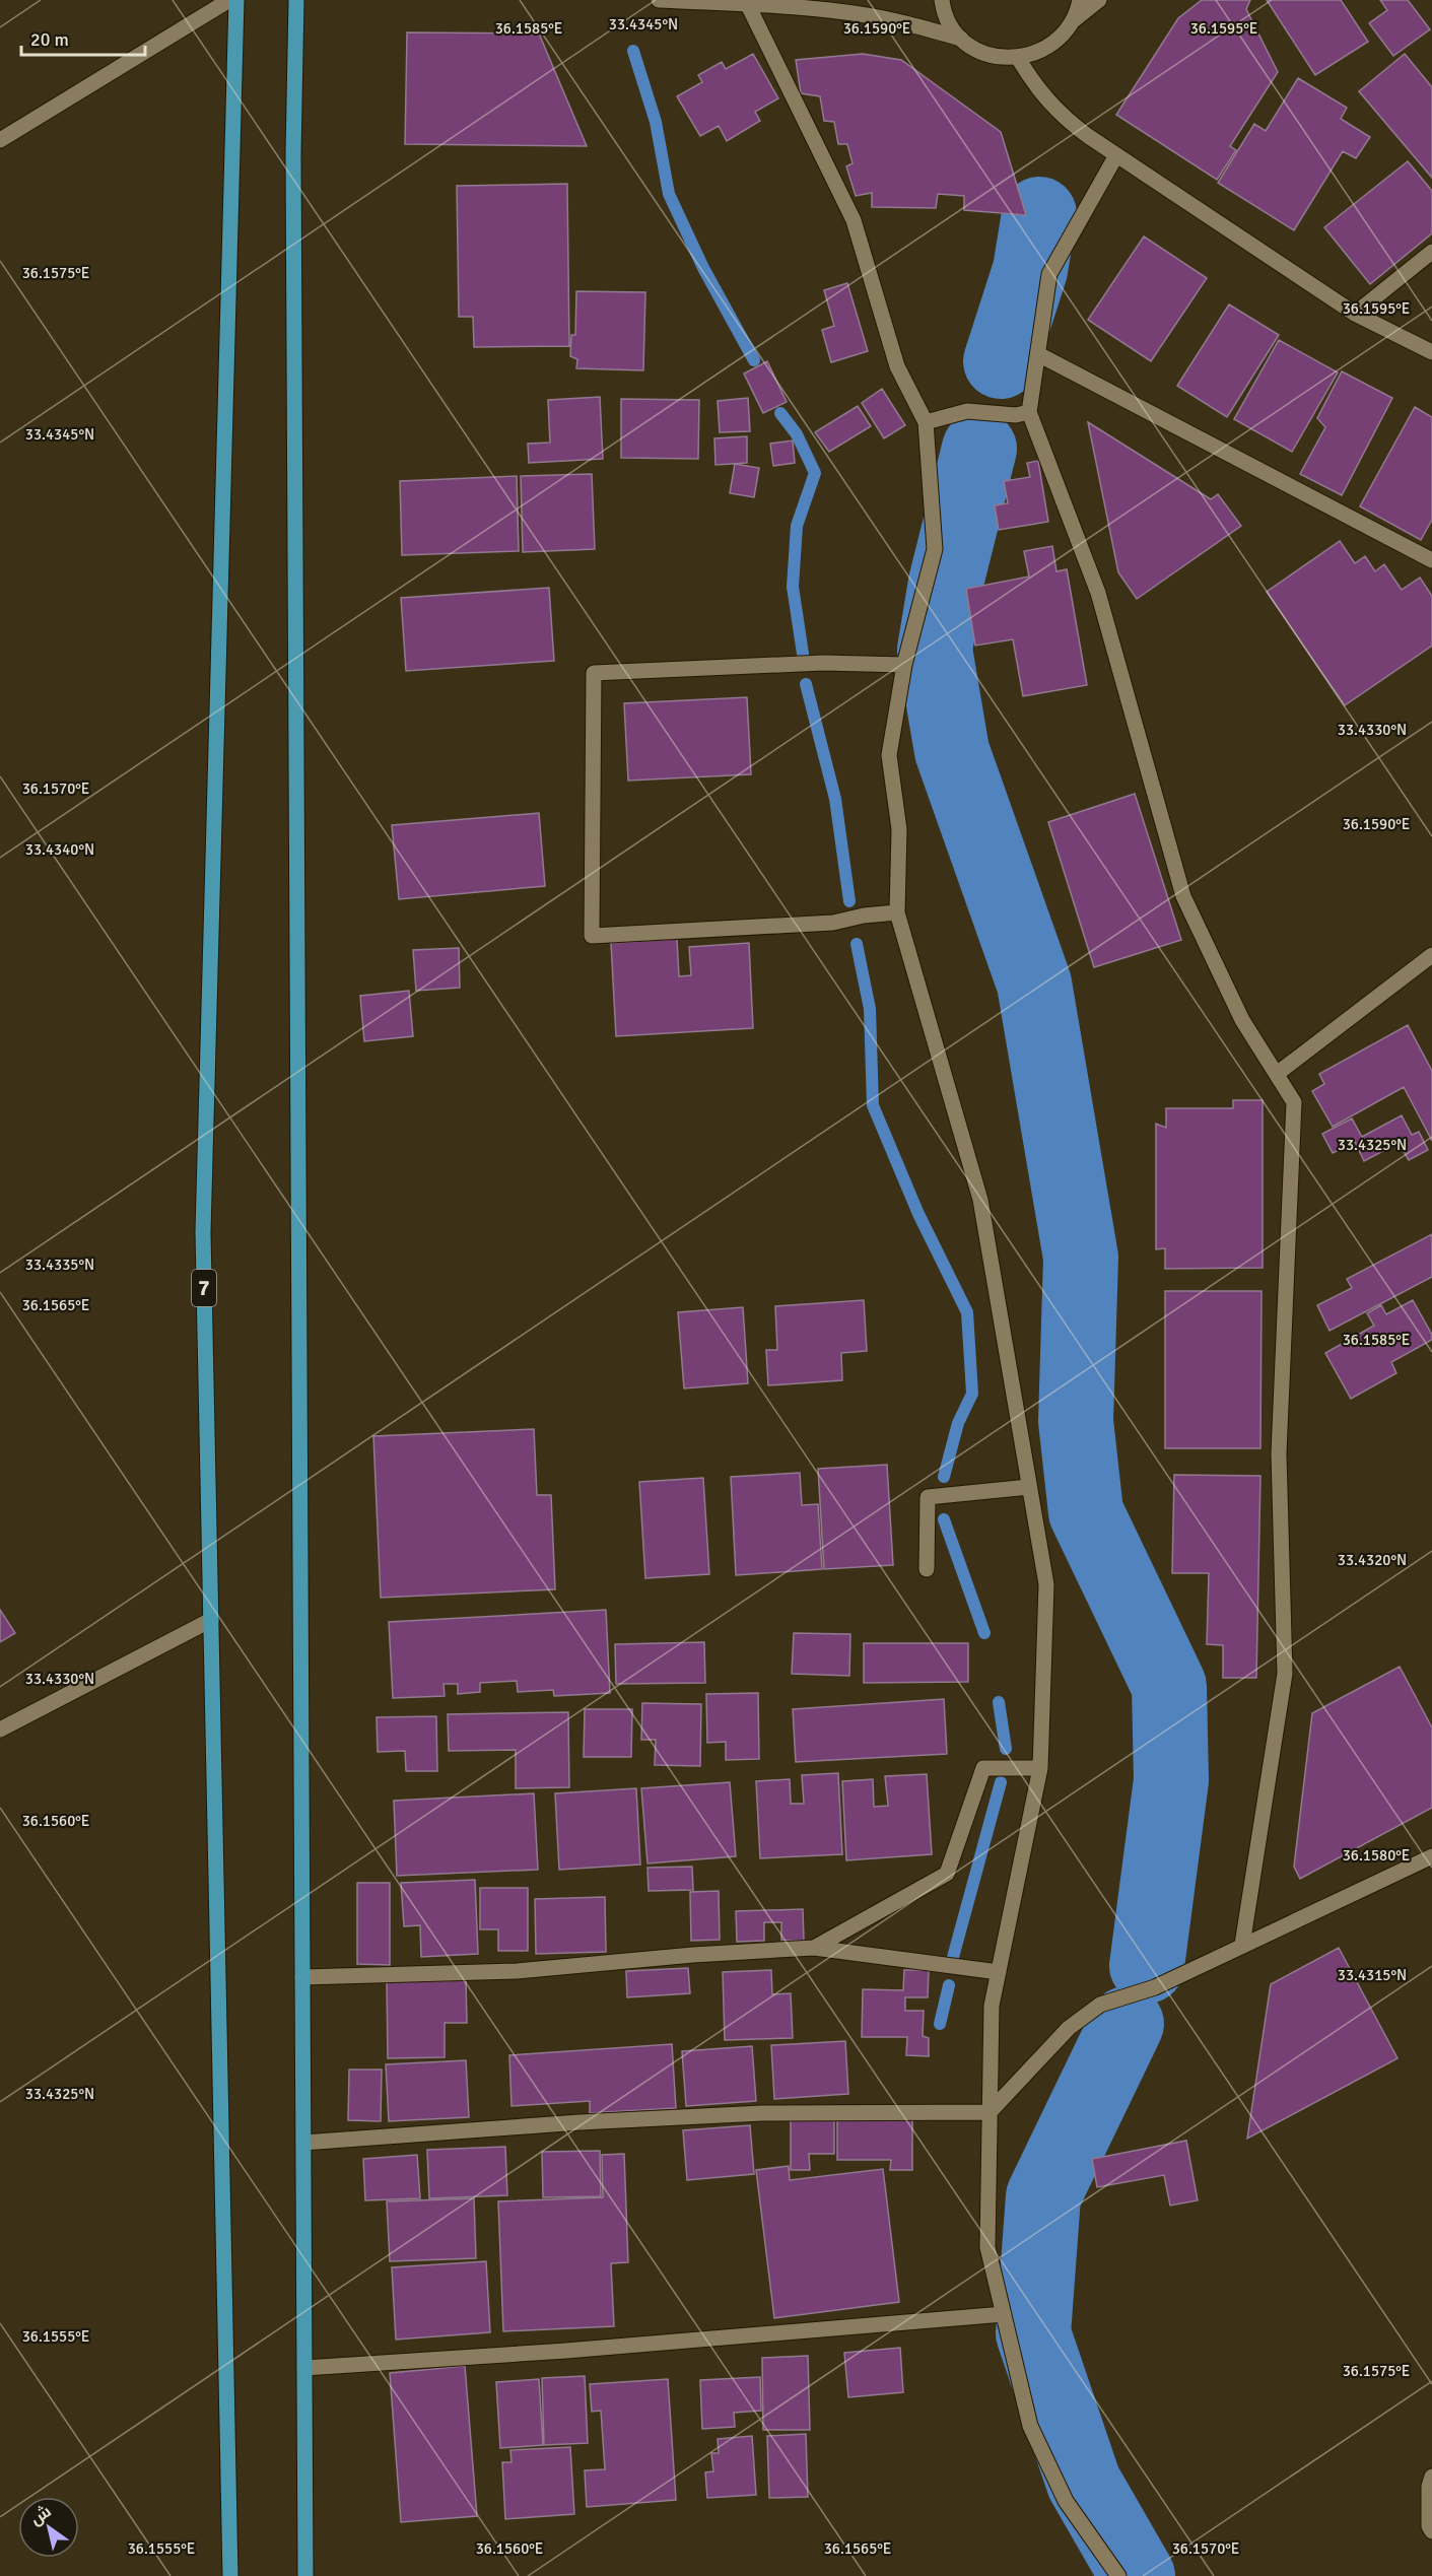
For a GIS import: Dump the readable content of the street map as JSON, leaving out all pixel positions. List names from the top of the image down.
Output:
{
  "streets": {
    "main road": ["7"]
  },
  "scale_bar": "20 m",
  "north": "top left",
  "coordinates": [
    "33.4345°N",
    "36.1585°E",
    "36.1590°E",
    "36.1595°E",
    "36.1575°E",
    "33.4330°N",
    "36.1570°E",
    "33.4340°N",
    "33.4325°N",
    "33.4335°N",
    "36.1565°E",
    "33.4320°N",
    "36.1560°E",
    "36.1580°E",
    "33.4315°N",
    "36.1555°E"
  ]
}
